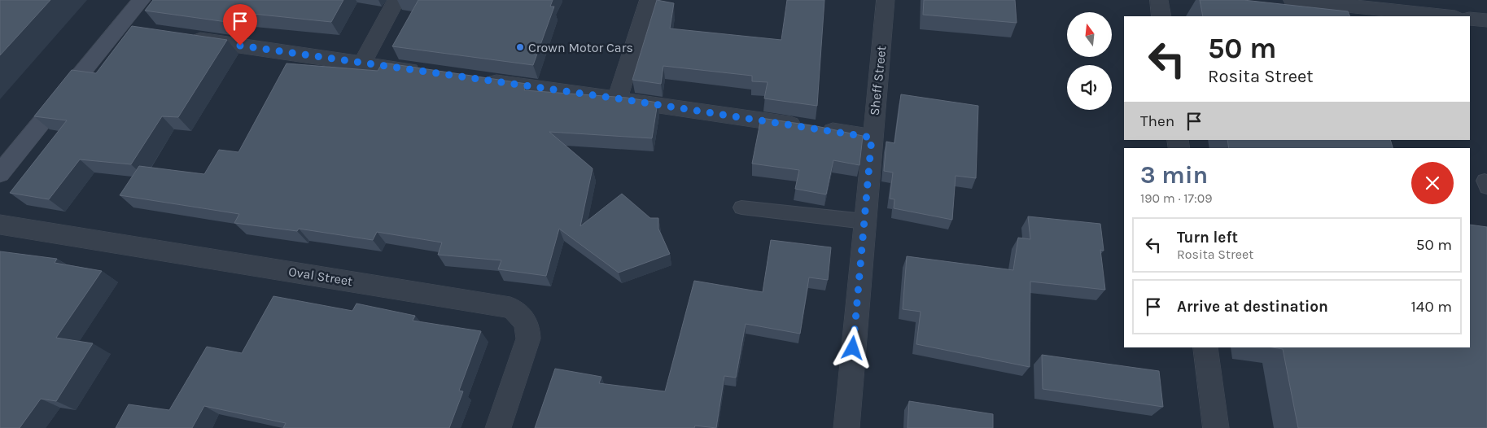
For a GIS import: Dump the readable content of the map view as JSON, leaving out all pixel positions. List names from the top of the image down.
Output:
{
  "streets": {
    "street": ["Sheff Street", "Oval Street"]
  },
  "places": ["Crown Motor Cars"],
  "north": "top",
  "page": {
    "turn": ["50 m", "Rosita Street"],
    "then": "Then",
    "heading": ["3 min", "190 m · 17:09"],
    "list": [
      {
        "name": "Turn left",
        "note": "Rosita Street",
        "value": "50 m"
      },
      {
        "name": "Arrive at destination",
        "value": "140 m"
      }
    ]
  }
}
